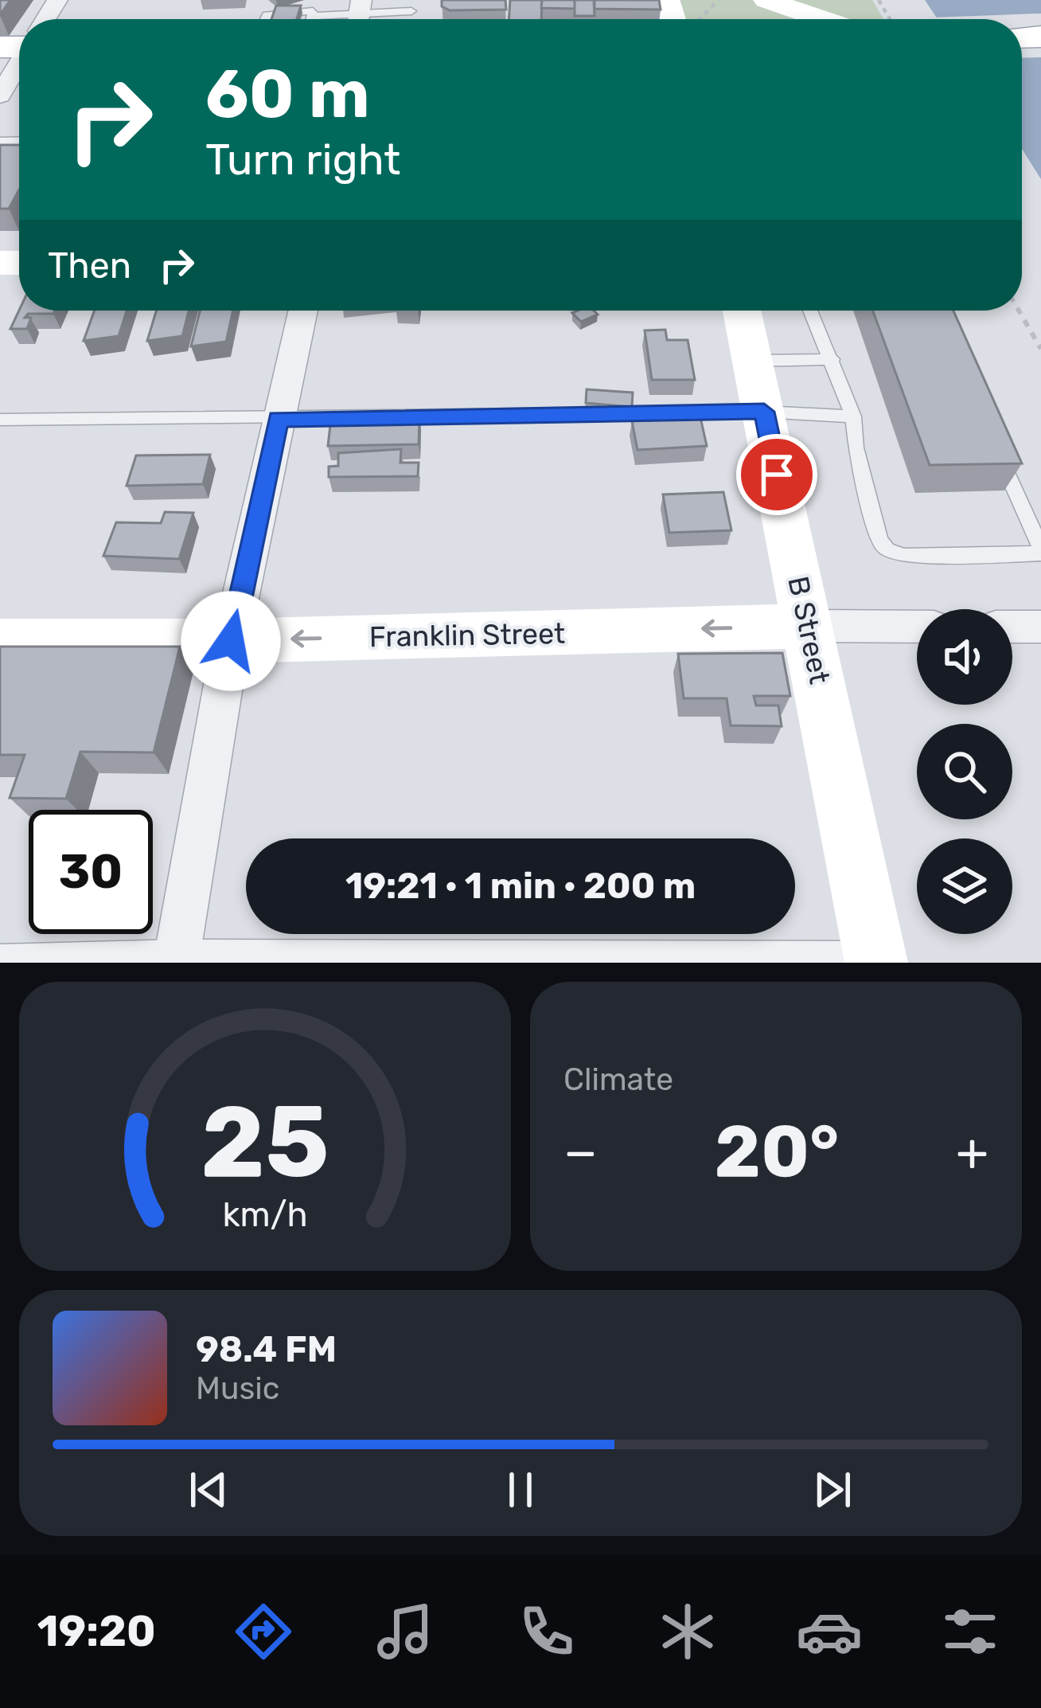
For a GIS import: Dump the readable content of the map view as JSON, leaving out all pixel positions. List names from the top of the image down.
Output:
{
  "streets": {
    "main road": ["B Street", "Franklin Street"]
  },
  "crossings": [
    ["B Street", "Franklin Street"]
  ],
  "one_way": ["Franklin Street"],
  "page": {
    "turn": ["60 m", "Turn right"],
    "then": "Then",
    "limit": "30",
    "trip": "19:21 · 1 min · 200 m",
    "tile": "Climate",
    "heat": ["−", "20°", "+"],
    "song": ["98.4 FM", "Music"],
    "tabs": "19:20",
    "gauge": ["25", "km/h"]
  }
}
